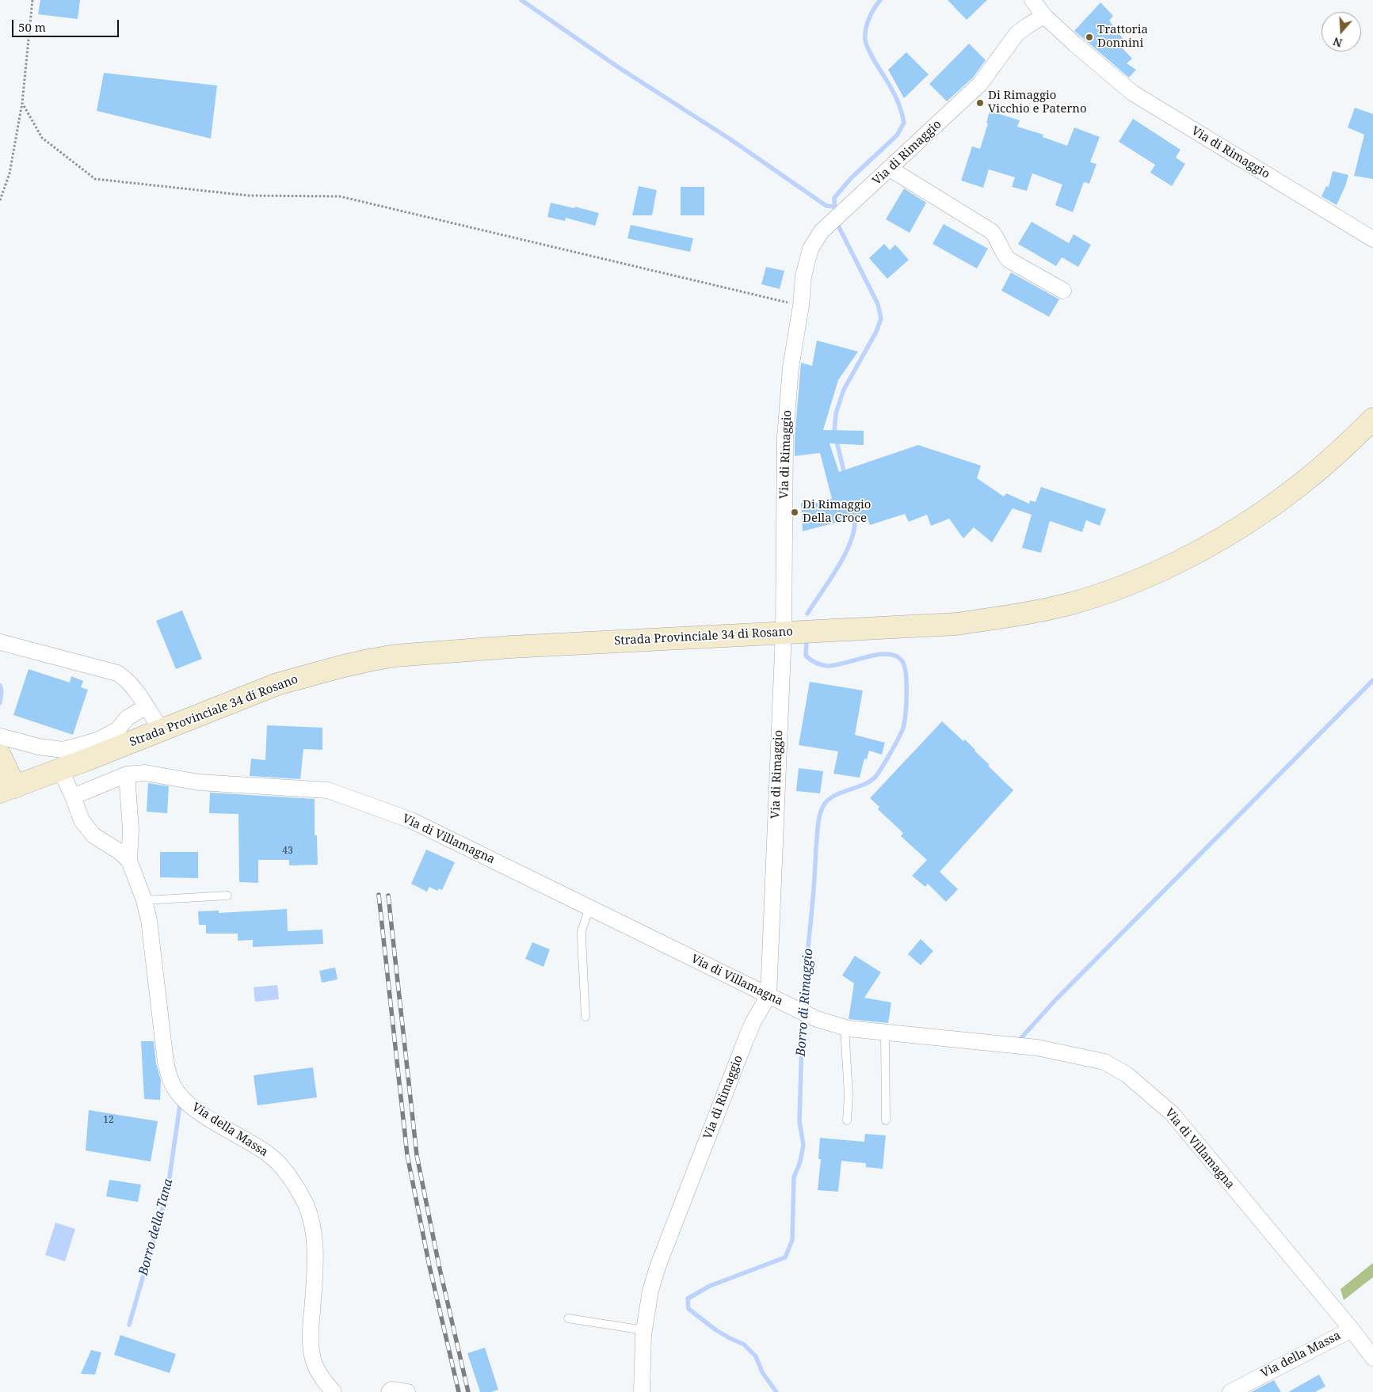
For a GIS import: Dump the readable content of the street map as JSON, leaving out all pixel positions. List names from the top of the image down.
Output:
{
  "streets": {
    "main road": ["Strada Provinciale 34 di Rosano"],
    "street": ["Via di Rimaggio", "Via di Villamagna", "Via della Massa"]
  },
  "crossings": [
    ["Via di Rimaggio", "Strada Provinciale 34 di Rosano"],
    ["Via di Rimaggio", "Via di Villamagna"],
    ["Via di Villamagna", "Via della Massa"]
  ],
  "water": ["Borro di Rimaggio", "Borro della Tana"],
  "places": ["Trattoria Donnini", "Di Rimaggio Vicchio e Paterno", "Di Rimaggio Della Croce"],
  "house_numbers": ["43", "12"],
  "scale_bar": "50 m",
  "north": "bottom"
}
